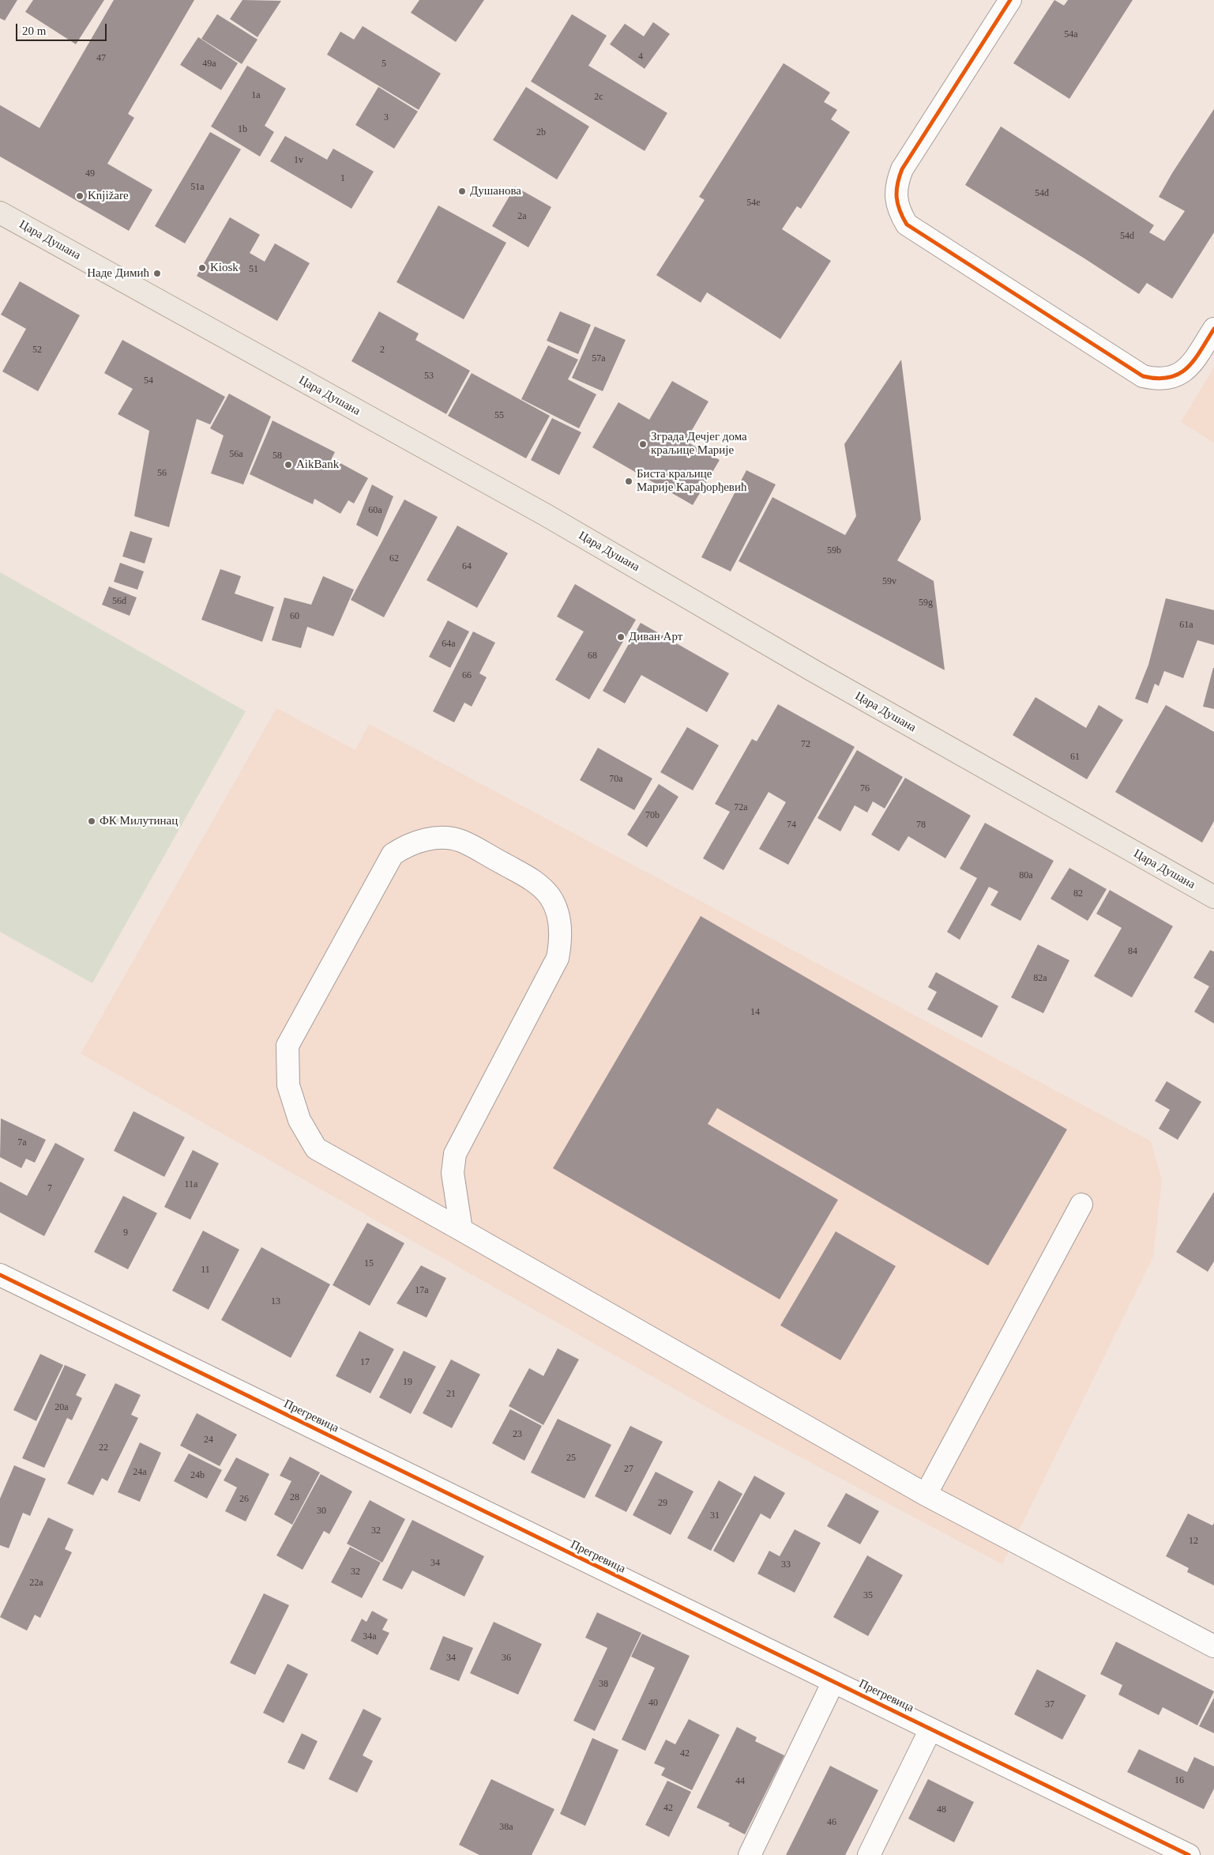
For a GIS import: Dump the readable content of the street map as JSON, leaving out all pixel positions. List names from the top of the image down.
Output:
{
  "streets": {
    "main road": ["Цара Душана"],
    "street": ["Прегревица"]
  },
  "places": [
    "Душанова",
    "Knjižare",
    "Kiosk",
    "Наде Димић",
    "Зграда Дечјег дома краљице Марије",
    "AikBank",
    "Биста краљице Марије Карађорђевић",
    "Диван Арт",
    "ФК Милутинац"
  ],
  "house_numbers": [
    "54a",
    "4",
    "47",
    "49a",
    "5",
    "1a",
    "2c",
    "3",
    "1b",
    "2b",
    "1v",
    "49",
    "1",
    "51a",
    "54đ",
    "54e",
    "2a",
    "54d",
    "51",
    "52",
    "2",
    "57a",
    "53",
    "54",
    "55",
    "56a",
    "58",
    "56",
    "60a",
    "59b",
    "62",
    "64",
    "59v",
    "56d",
    "59g",
    "60",
    "61a",
    "64a",
    "68",
    "66",
    "72",
    "61",
    "70a",
    "76",
    "72a",
    "70b",
    "74",
    "78",
    "80a",
    "82",
    "84",
    "82a",
    "14",
    "7a",
    "11a",
    "7",
    "9",
    "15",
    "11",
    "17a",
    "13",
    "17",
    "19",
    "21",
    "20a",
    "23",
    "24",
    "22",
    "25",
    "27",
    "24a",
    "24b",
    "28",
    "26",
    "29",
    "30",
    "31",
    "32",
    "12",
    "34",
    "33",
    "32",
    "22a",
    "35",
    "34a",
    "34",
    "36",
    "38",
    "40",
    "37",
    "42",
    "16",
    "44",
    "42",
    "48",
    "46",
    "38a"
  ],
  "scale_bar": "20 m"
}
